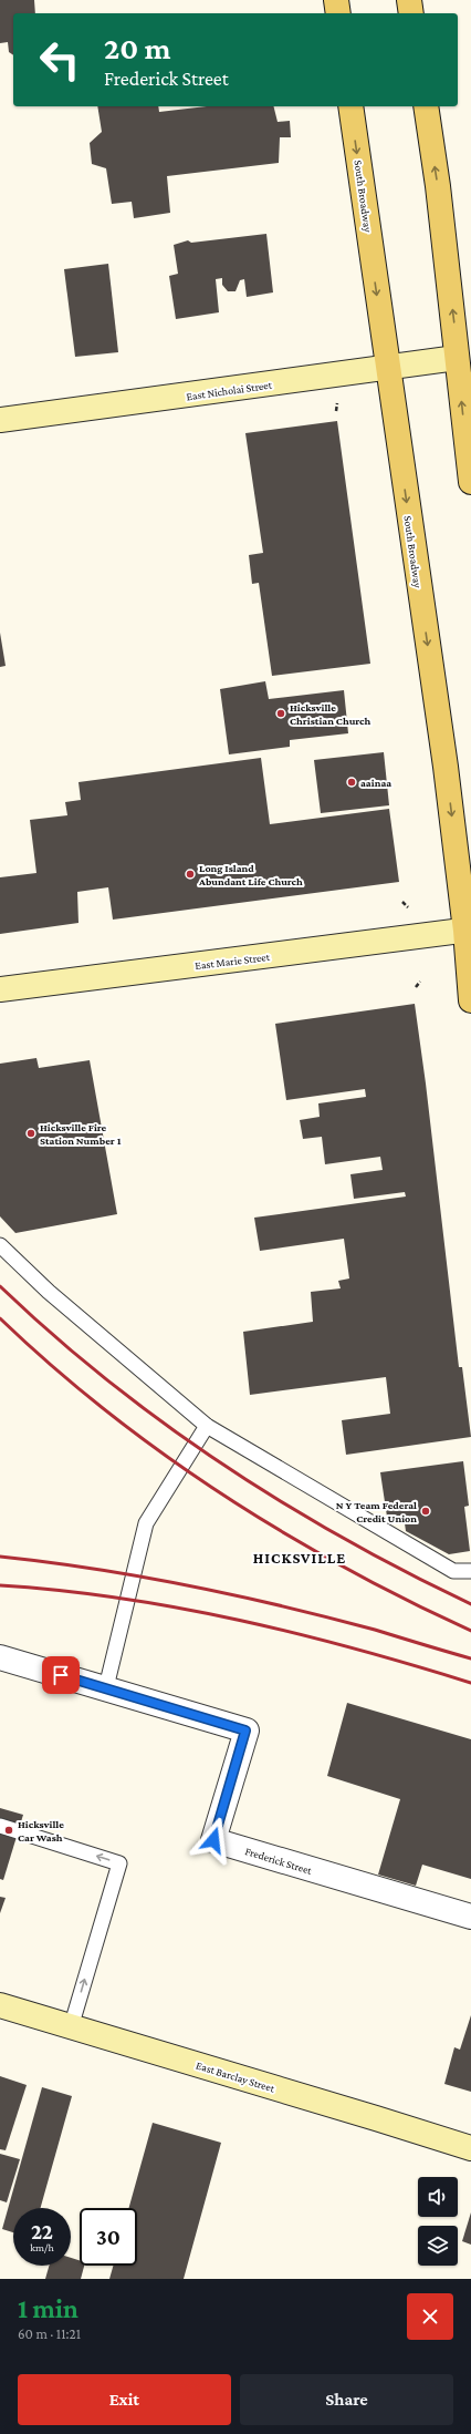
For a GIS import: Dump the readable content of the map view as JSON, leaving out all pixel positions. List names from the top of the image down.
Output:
{
  "streets": {
    "main road": [
      "South Broadway",
      "East Nicholai Street",
      "East Marie Street",
      "East Barclay Street"
    ],
    "street": ["Frederick Street"]
  },
  "crossings": [
    ["South Broadway", "East Nicholai Street"],
    ["South Broadway", "East Marie Street"]
  ],
  "districts": ["HICKSVILLE"],
  "places": [
    "Hicksville Christian Church",
    "aainaa",
    "Long Island Abundant Life Church",
    "Hicksville Fire Station Number 1",
    "N Y Team Federal Credit Union",
    "Hicksville Car Wash"
  ],
  "page": {
    "turn": ["20 m", "Frederick Street"],
    "speed": "22 km/h",
    "limit": "30",
    "heading": ["1 min", "60 m · 11:21"],
    "buttons": ["Exit", "Share"]
  }
}
